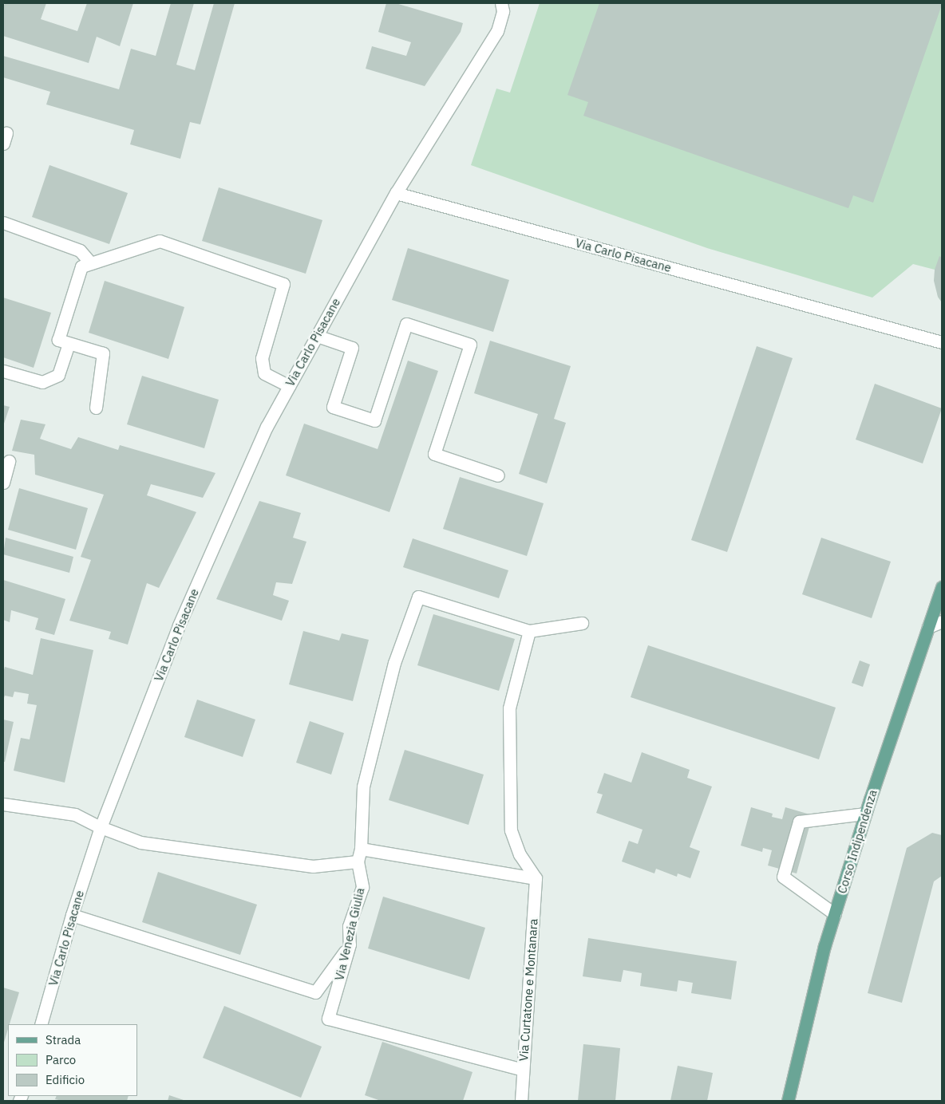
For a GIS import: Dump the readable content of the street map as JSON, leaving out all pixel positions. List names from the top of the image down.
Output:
{
  "streets": {
    "main road": ["Corso Indipendenza"],
    "street": ["Via Carlo Pisacane", "Via Venezia Giulia", "Via Curtatone e Montanara"]
  },
  "crossings": [
    ["Via Venezia Giulia", "Via Curtatone e Montanara"]
  ],
  "legend": ["Strada", "Parco", "Edificio"]
}
